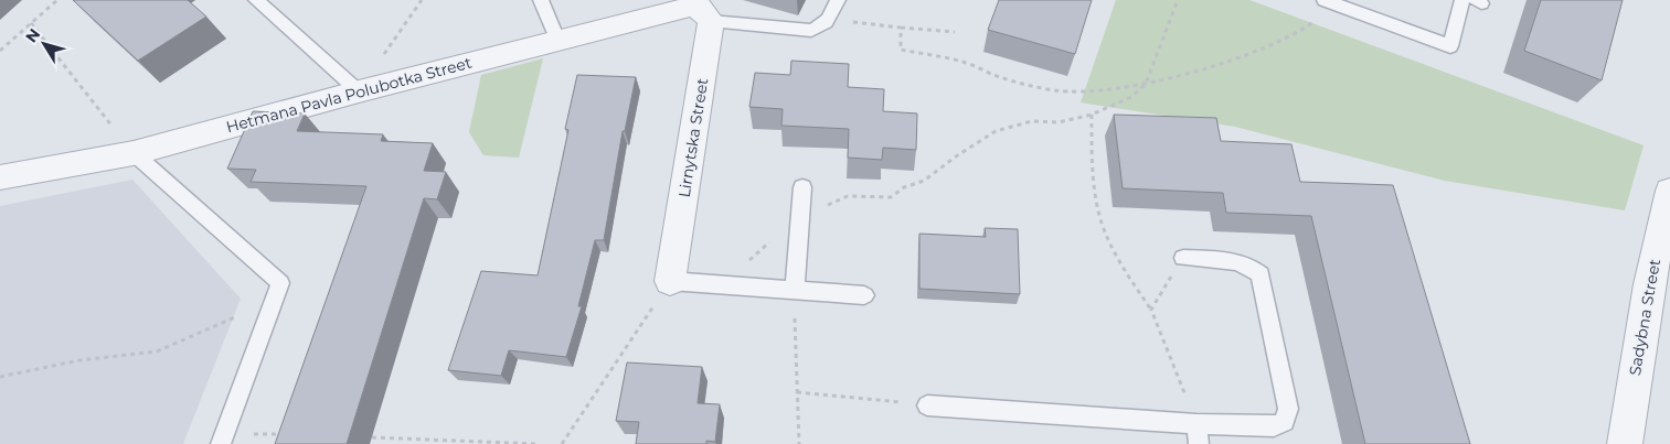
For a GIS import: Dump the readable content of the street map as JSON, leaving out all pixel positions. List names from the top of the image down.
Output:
{
  "streets": {
    "street": ["Hetmana Pavla Polubotka Street", "Lirnytska Street", "Sadybna Street"]
  },
  "crossings": [
    ["Hetmana Pavla Polubotka Street", "Lirnytska Street"]
  ],
  "north": "top left"
}
